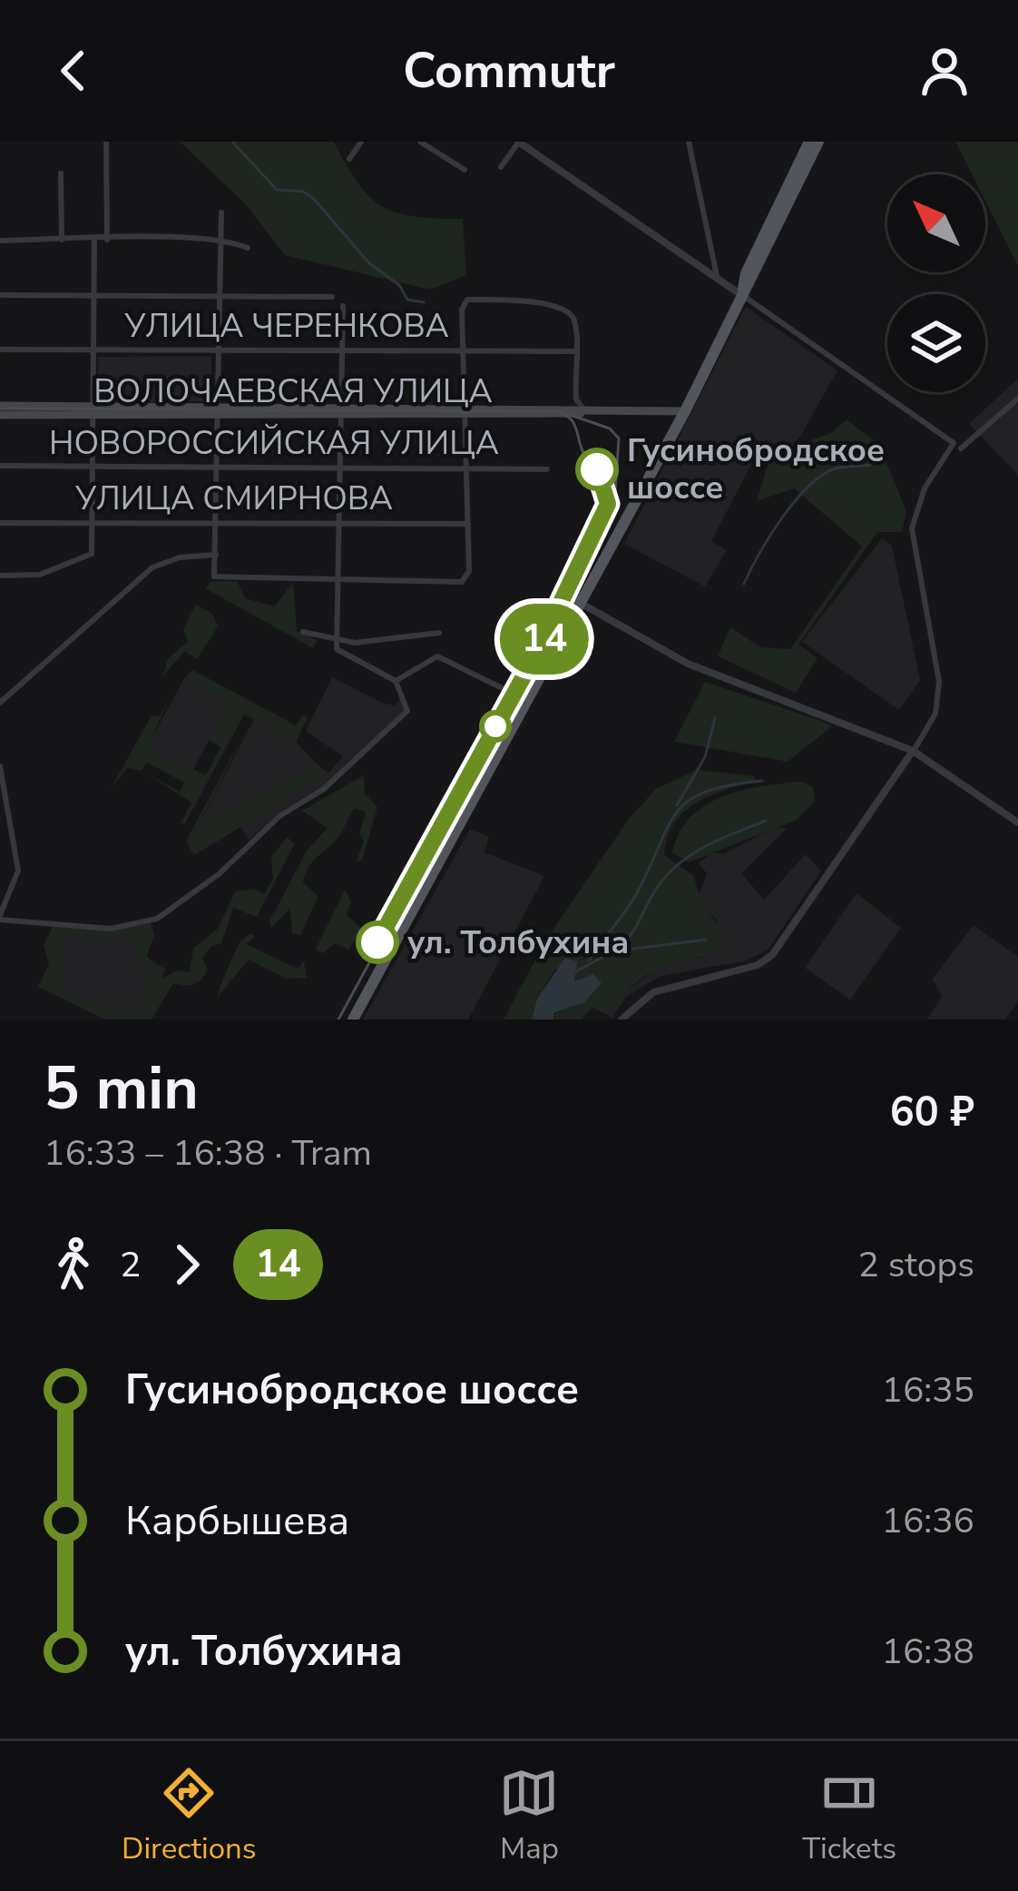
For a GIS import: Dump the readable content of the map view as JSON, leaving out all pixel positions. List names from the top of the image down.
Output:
{
  "streets": {
    "main road": ["ВОЛОЧАЕВСКАЯ УЛИЦА"],
    "street": ["УЛИЦА ЧЕРЕНКОВА", "НОВОРОССИЙСКАЯ УЛИЦА", "УЛИЦА СМИРНОВА"]
  },
  "places": ["Гусинобродское шоссе", "ул. Толбухина"],
  "lines": ["tram line 14"],
  "north": "top left",
  "page": {
    "header": "Commutr",
    "on_map": "14",
    "heading": ["5 min", "16:33 – 16:38 · Tram", "60 ₽"],
    "legs": ["2", "14", "2 stops"],
    "list": [
      {
        "name": "Гусинобродское шоссе",
        "value": "16:35"
      },
      {
        "name": "Карбышева",
        "value": "16:36"
      },
      {
        "name": "ул. Толбухина",
        "value": "16:38"
      }
    ],
    "tabs": ["Directions", "Map", "Tickets"]
  }
}
